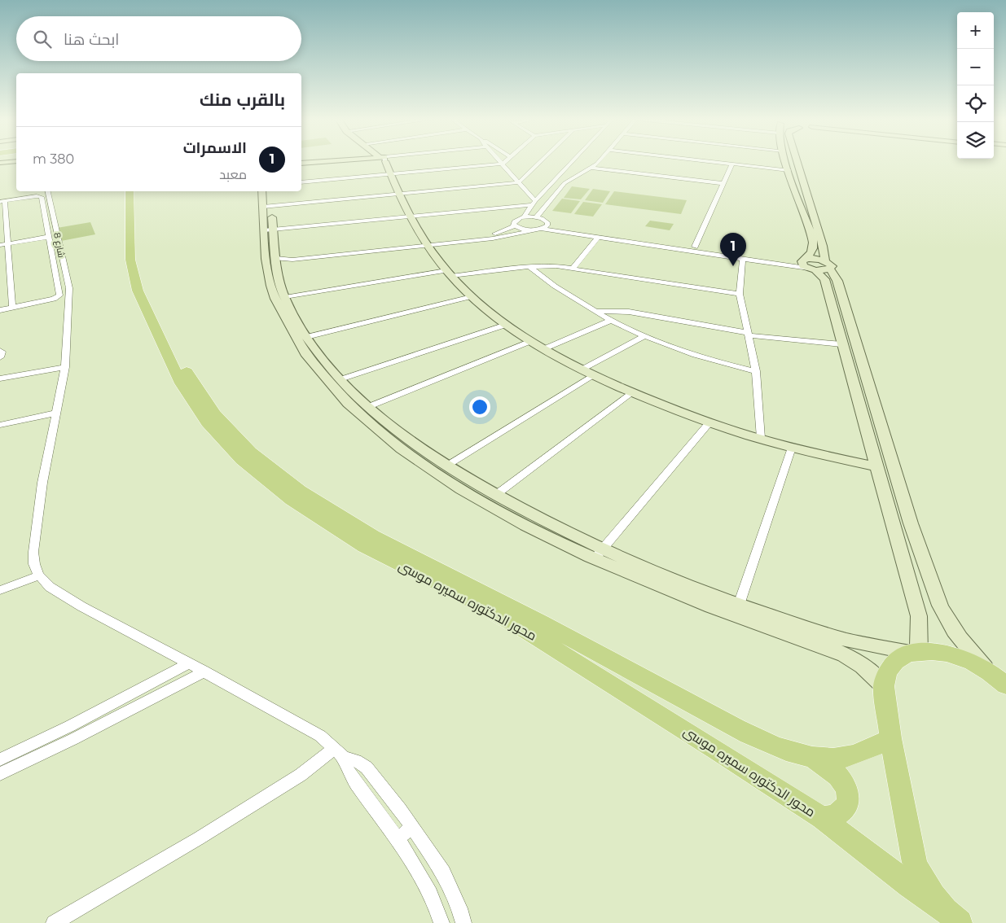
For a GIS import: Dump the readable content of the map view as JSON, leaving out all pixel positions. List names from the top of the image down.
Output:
{
  "streets": {
    "main road": ["محور الدكتوره سميره موسى"],
    "street": ["شارع 8"]
  },
  "page": {
    "map_buttons": ["+", "−"],
    "search": "ابحث هنا",
    "heading": "بالقرب منك",
    "list": [
      {
        "mark": "1",
        "name": "الاسمرات",
        "note": "معبد",
        "value": "380 m"
      }
    ],
    "pins": "1"
  }
}
